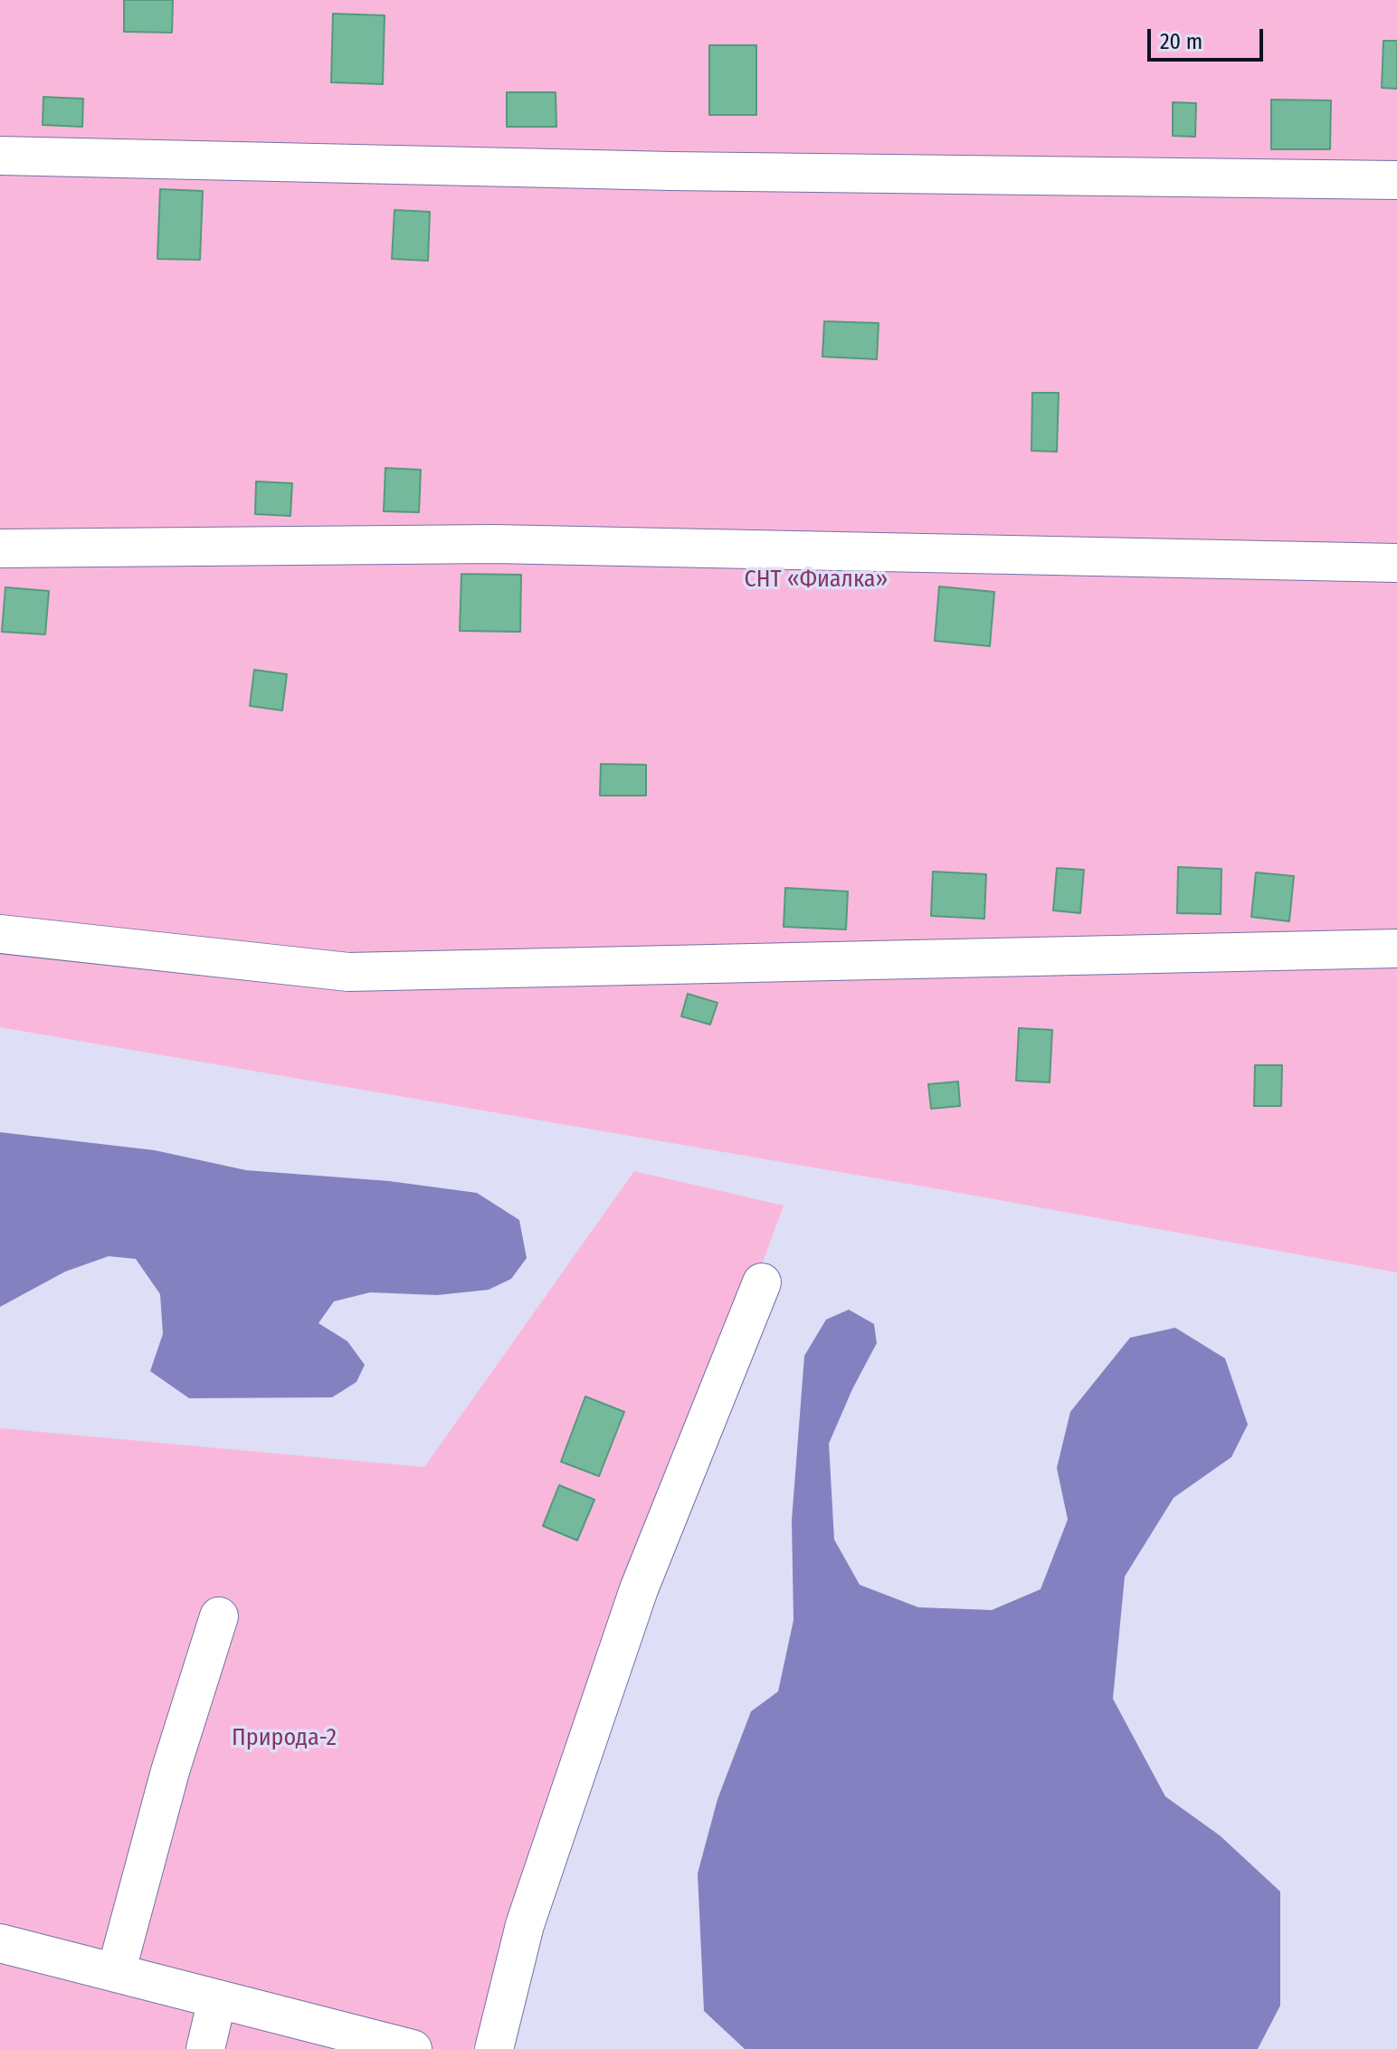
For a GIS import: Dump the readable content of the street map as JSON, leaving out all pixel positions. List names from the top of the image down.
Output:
{
  "parks": ["СНТ «Фиалка»", "Природа-2"],
  "scale_bar": "20 m"
}
